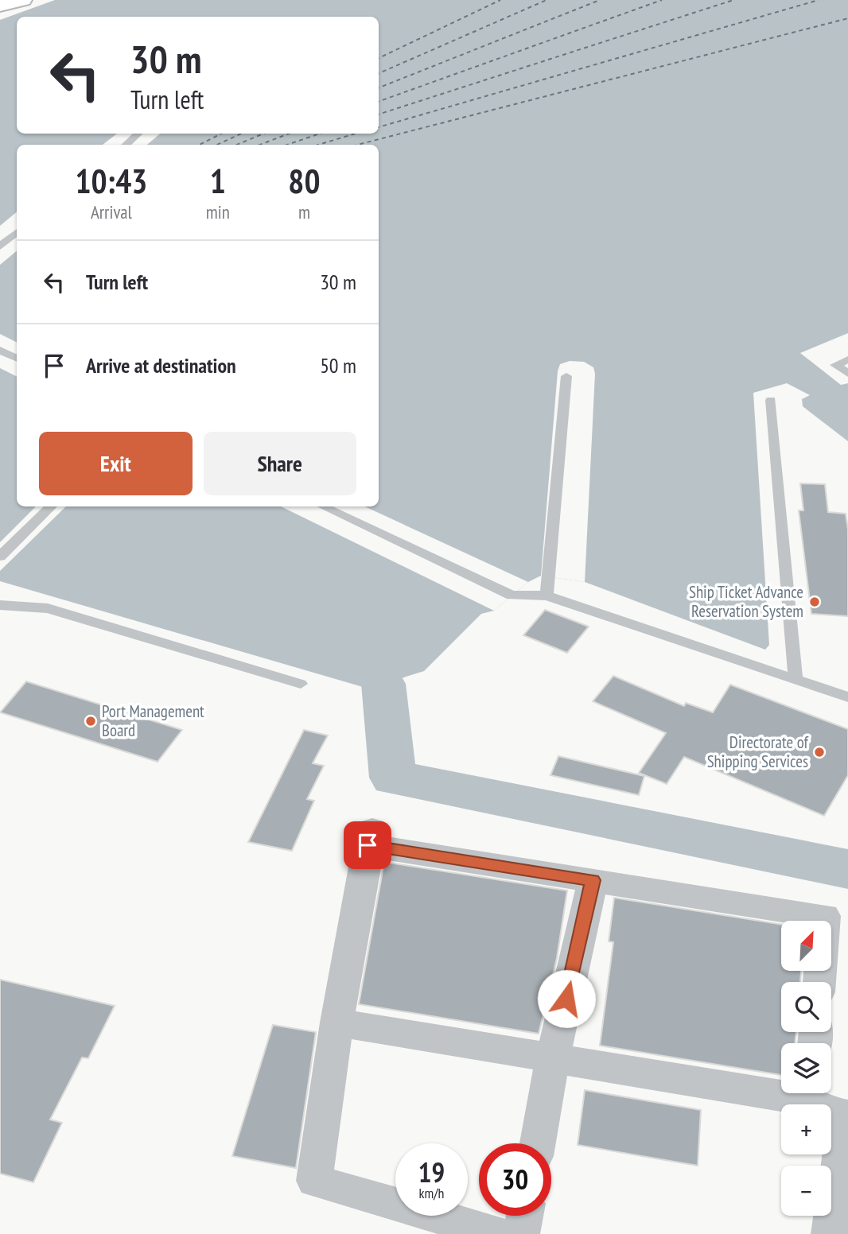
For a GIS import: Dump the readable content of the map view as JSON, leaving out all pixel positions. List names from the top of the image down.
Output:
{
  "places": ["Ship Ticket Advance Reservation System", "Port Management Board", "Directorate of Shipping Services"],
  "north": "top right",
  "page": {
    "turn": ["30 m", "Turn left"],
    "eta": [
      "10:43",
      "Arrival",
      "1",
      "min",
      "80",
      "m"
    ],
    "list": [
      {
        "name": "Turn left",
        "value": "30 m"
      },
      {
        "name": "Arrive at destination",
        "value": "50 m"
      }
    ],
    "buttons": ["Exit", "Share"],
    "map_buttons": ["+", "−"],
    "speed": "19 km/h",
    "limit": "30"
  }
}
